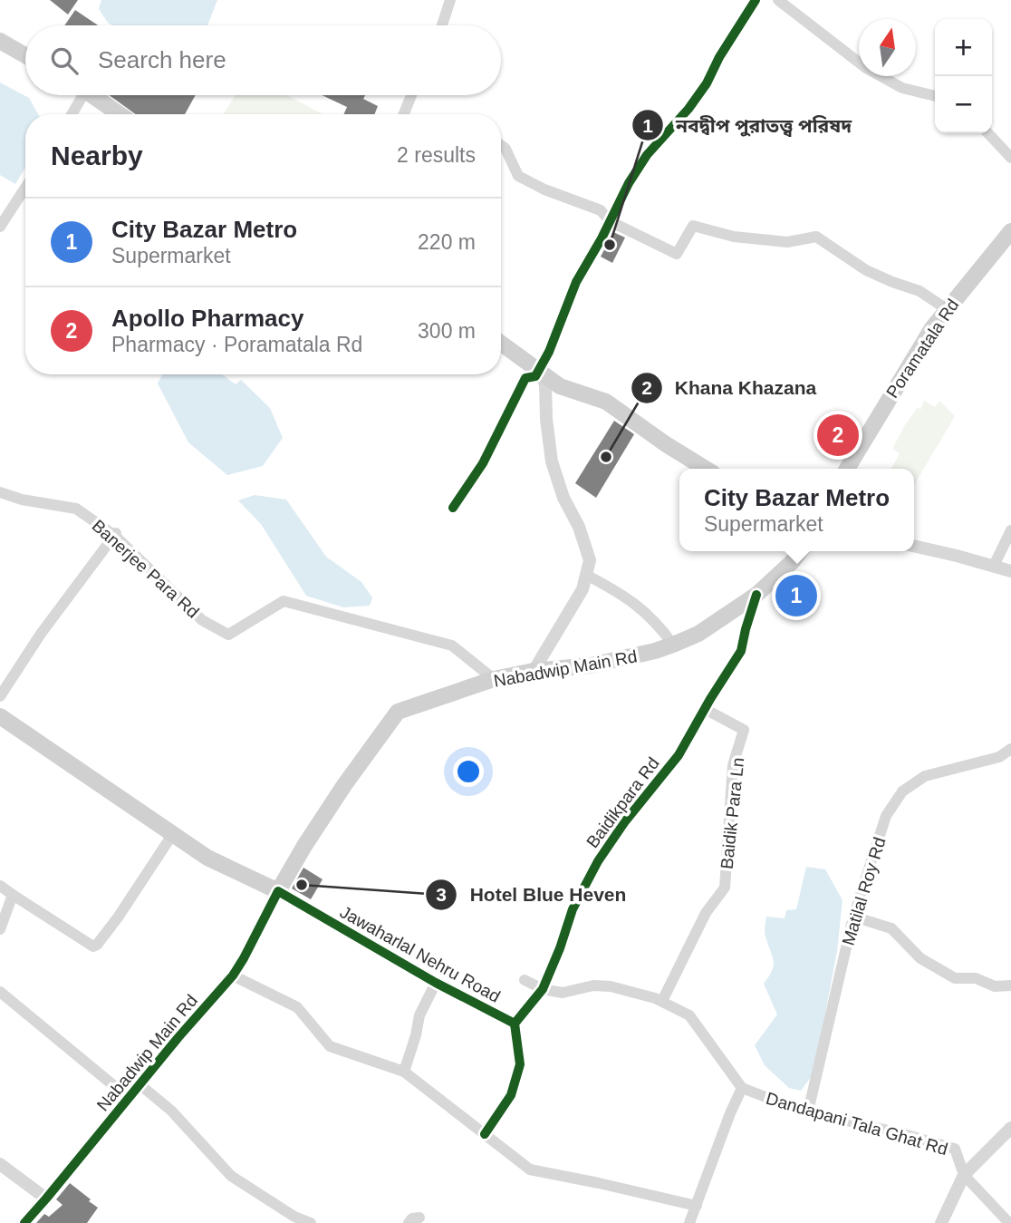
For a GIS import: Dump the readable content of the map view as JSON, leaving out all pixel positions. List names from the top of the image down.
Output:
{
  "streets": {
    "main road": ["Poramatala Rd", "Nabadwip Main Rd", "Jawaharlal Nehru Road"],
    "street": [
      "Banerjee Para Rd",
      "Baidikpara Rd",
      "Baidik Para Ln",
      "Matilal Roy Rd",
      "Dandapani Tala Ghat Rd"
    ]
  },
  "crossings": [
    ["Banerjee Para Rd", "Nabadwip Main Rd"],
    ["Nabadwip Main Rd", "Baidikpara Rd"],
    ["Nabadwip Main Rd", "Jawaharlal Nehru Road"],
    ["Baidikpara Rd", "Baidik Para Ln"],
    ["Baidikpara Rd", "Jawaharlal Nehru Road"],
    ["Baidikpara Rd", "Dandapani Tala Ghat Rd"],
    ["Baidik Para Ln", "Dandapani Tala Ghat Rd"],
    ["Matilal Roy Rd", "Dandapani Tala Ghat Rd"]
  ],
  "places": ["নবদ্বীপ পুরাতত্ত্ব পরিষদ", "Khana Khazana", "Hotel Blue Heven"],
  "north": "top",
  "page": {
    "map_buttons": ["+", "−"],
    "search": "Search here",
    "heading": ["Nearby", "2 results"],
    "list": [
      {
        "mark": "1",
        "name": "City Bazar Metro",
        "note": "Supermarket",
        "value": "220 m"
      },
      {
        "mark": "2",
        "name": "Apollo Pharmacy",
        "note": "Pharmacy · Poramatala Rd",
        "value": "300 m"
      }
    ],
    "pins": ["2", "1"],
    "popup": ["City Bazar Metro", "Supermarket"]
  }
}
